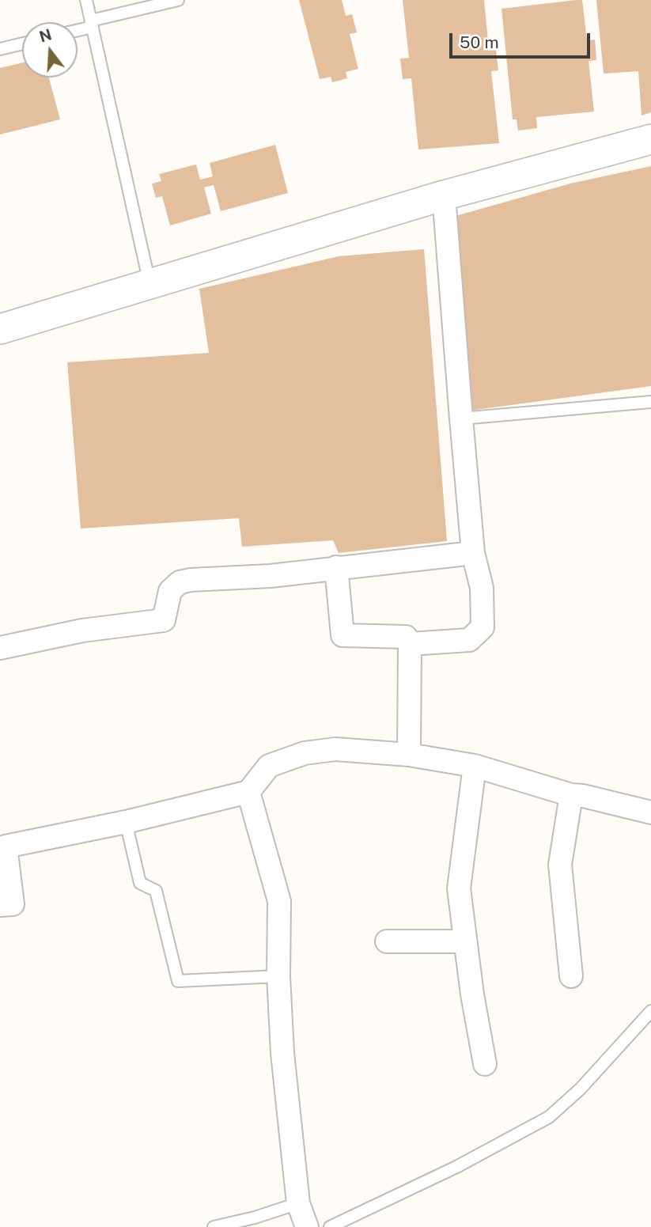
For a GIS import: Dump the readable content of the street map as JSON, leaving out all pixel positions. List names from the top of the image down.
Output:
{
  "scale_bar": "50 m",
  "north": "top"
}
